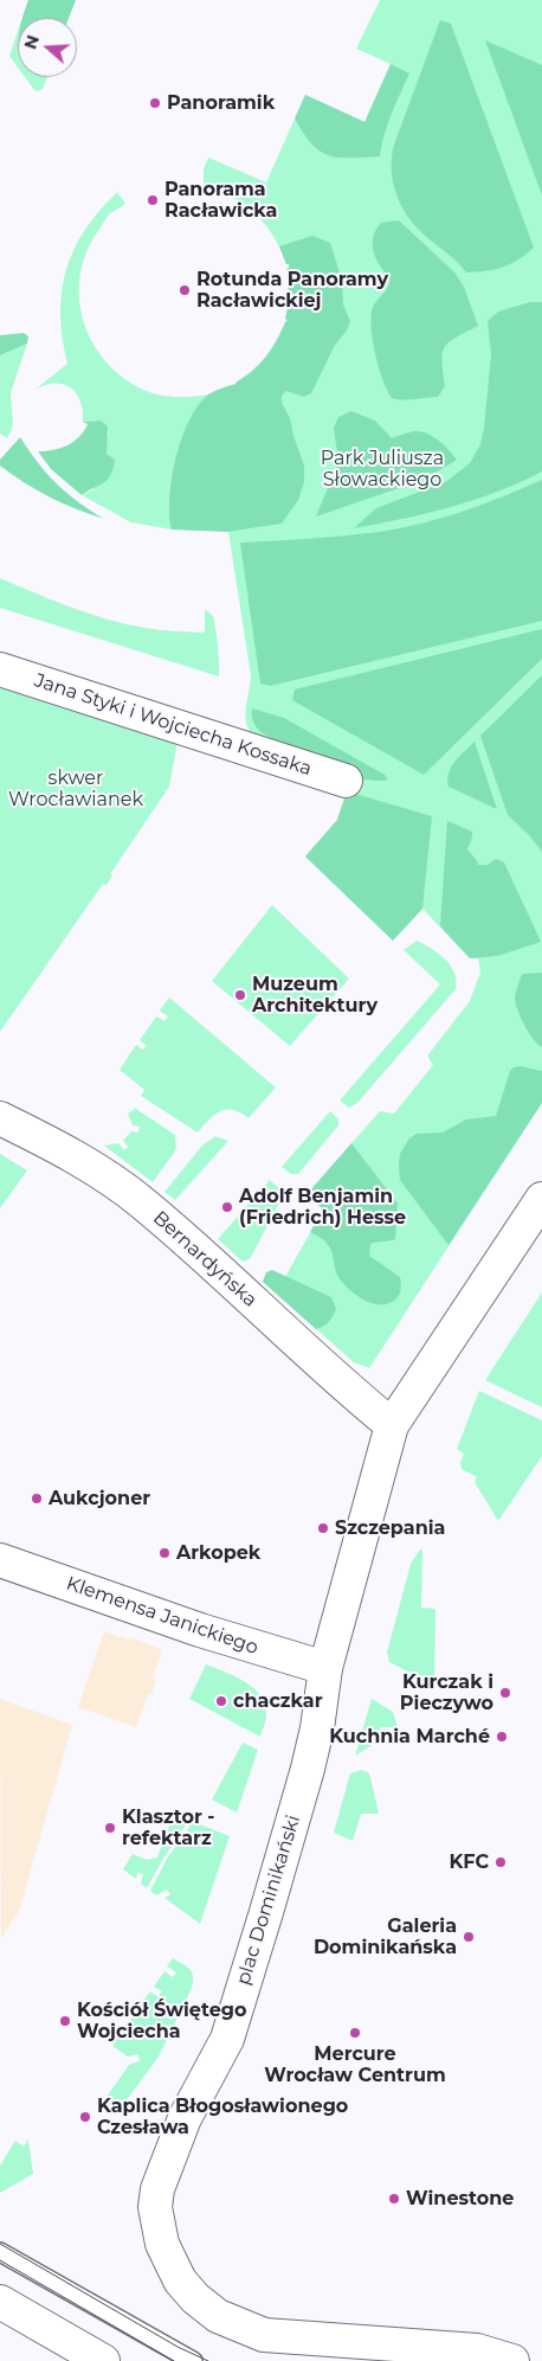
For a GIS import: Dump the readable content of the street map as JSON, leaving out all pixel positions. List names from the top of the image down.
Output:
{
  "streets": {
    "street": [
      "Jana Styki i Wojciecha Kossaka",
      "Bernardyńska",
      "Klemensa Janickiego",
      "plac Dominikański"
    ]
  },
  "crossings": [
    ["Bernardyńska", "plac Dominikański"],
    ["Klemensa Janickiego", "plac Dominikański"]
  ],
  "parks": ["Park Juliusza Słowackiego", "skwer Wrocławianek"],
  "places": [
    "Panoramik",
    "Panorama Racławicka",
    "Rotunda Panoramy Racławickiej",
    "Muzeum Architektury",
    "Adolf Benjamin (Friedrich) Hesse",
    "Aukcjoner",
    "Szczepania",
    "Arkopek",
    "Kurczak i Pieczywo",
    "chaczkar",
    "Kuchnia Marché",
    "Klasztor - refektarz",
    "KFC",
    "Galeria Dominikańska",
    "Kościół Świętego Wojciecha",
    "Mercure Wrocław Centrum",
    "Kaplica Błogosławionego Czesława",
    "Winestone"
  ],
  "north": "left"
}
